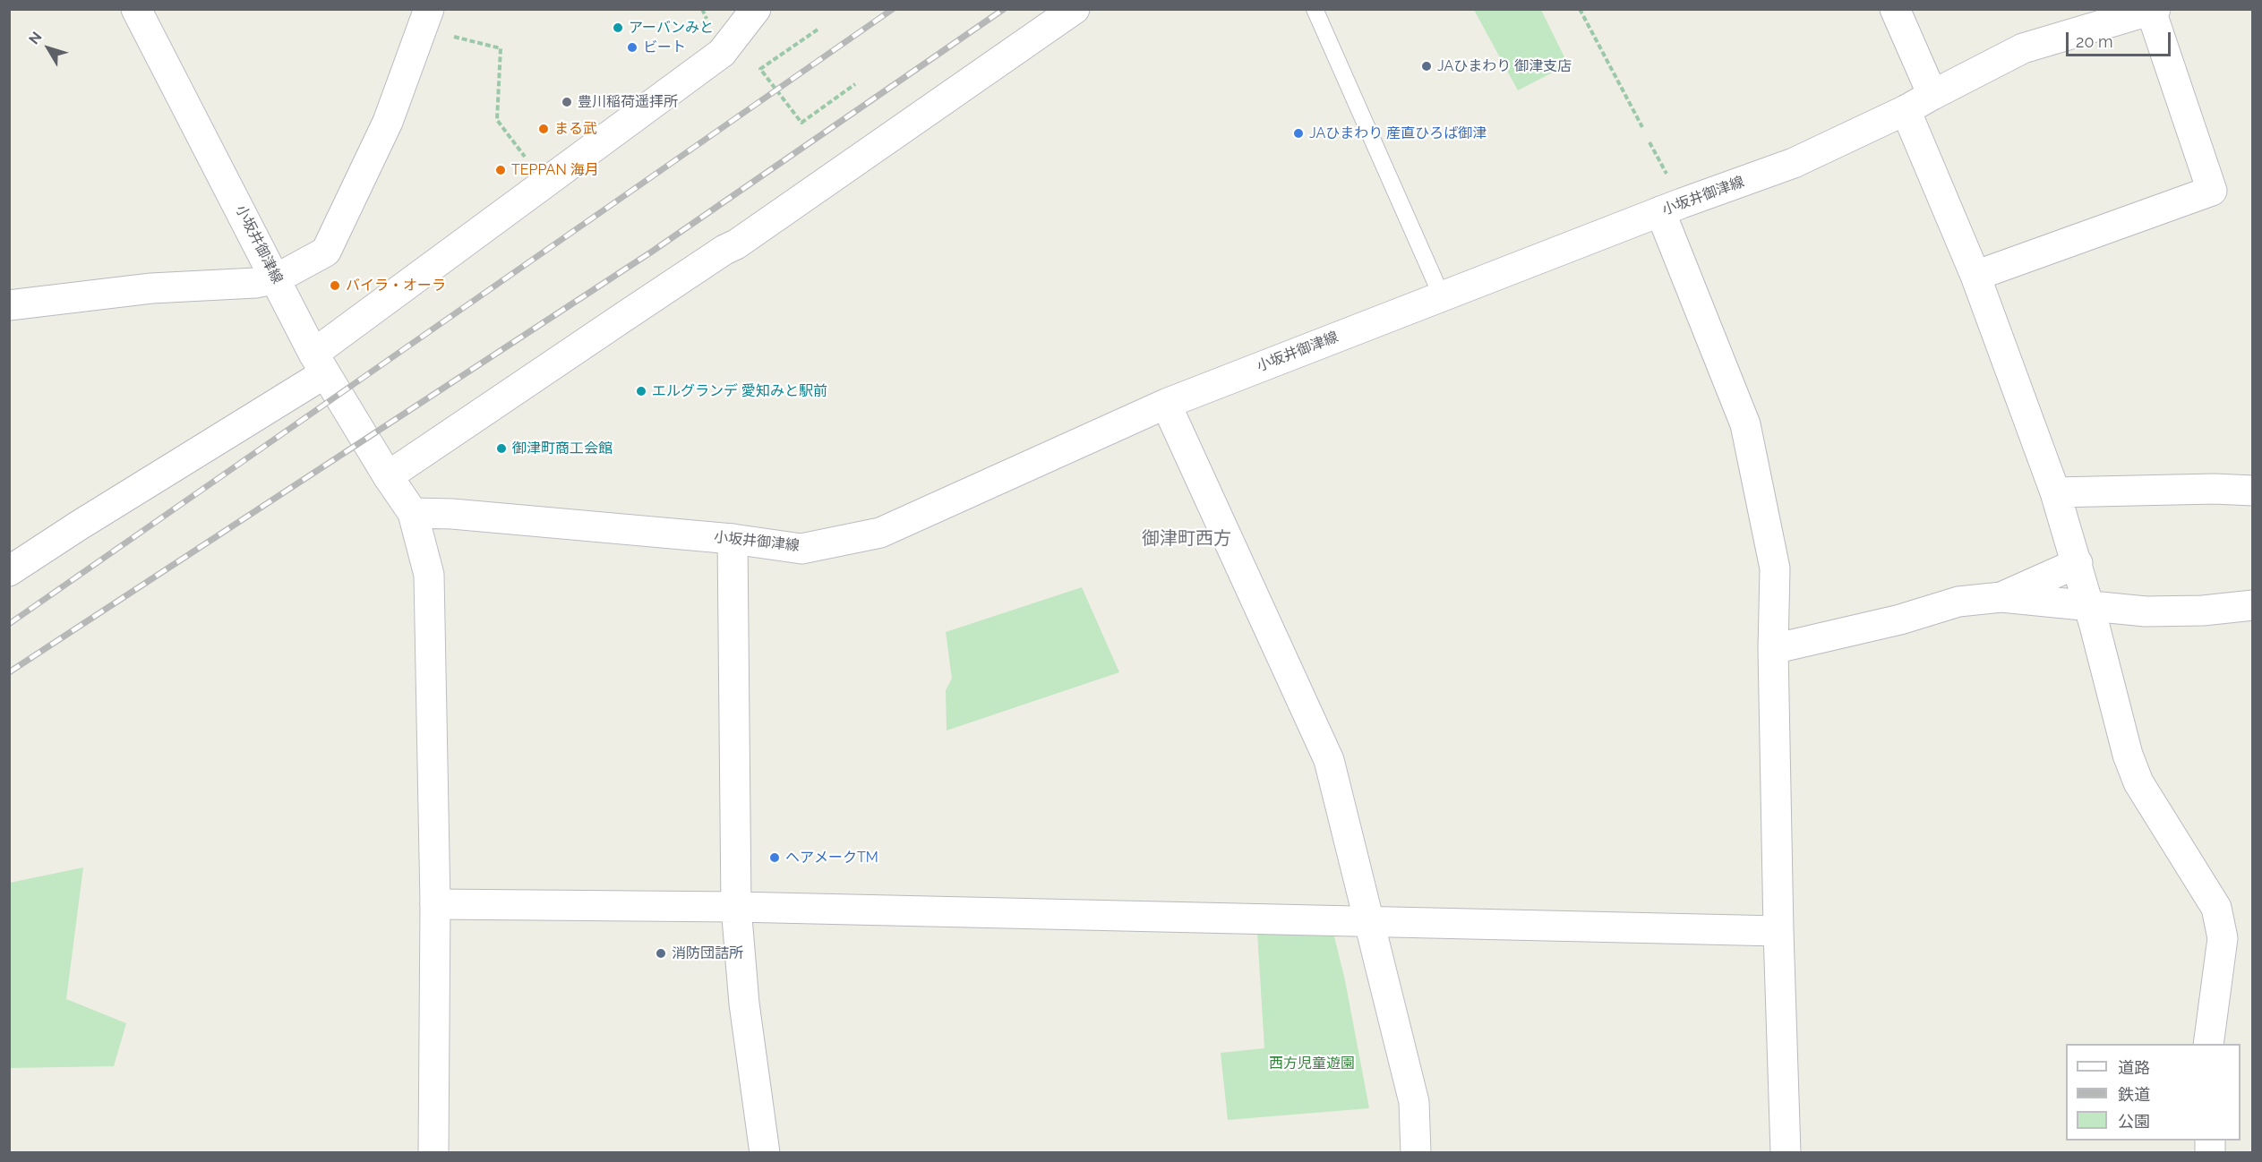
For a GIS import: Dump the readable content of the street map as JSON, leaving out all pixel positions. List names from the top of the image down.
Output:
{
  "streets": {
    "street": ["小坂井御津線"]
  },
  "districts": ["御津町西方"],
  "parks": ["西方児童遊園"],
  "places": [
    "アーバンみと",
    "ビート",
    "JAひまわり 御津支店",
    "豊川稲荷遥拝所",
    "まる武",
    "JAひまわり 産直ひろば御津",
    "TEPPAN 海月",
    "バイラ・オーラ",
    "エルグランデ 愛知みと駅前",
    "御津町商工会館",
    "ヘアメークTM",
    "消防団詰所"
  ],
  "legend": ["道路", "鉄道", "公園"],
  "scale_bar": "20 m",
  "north": "top left"
}
